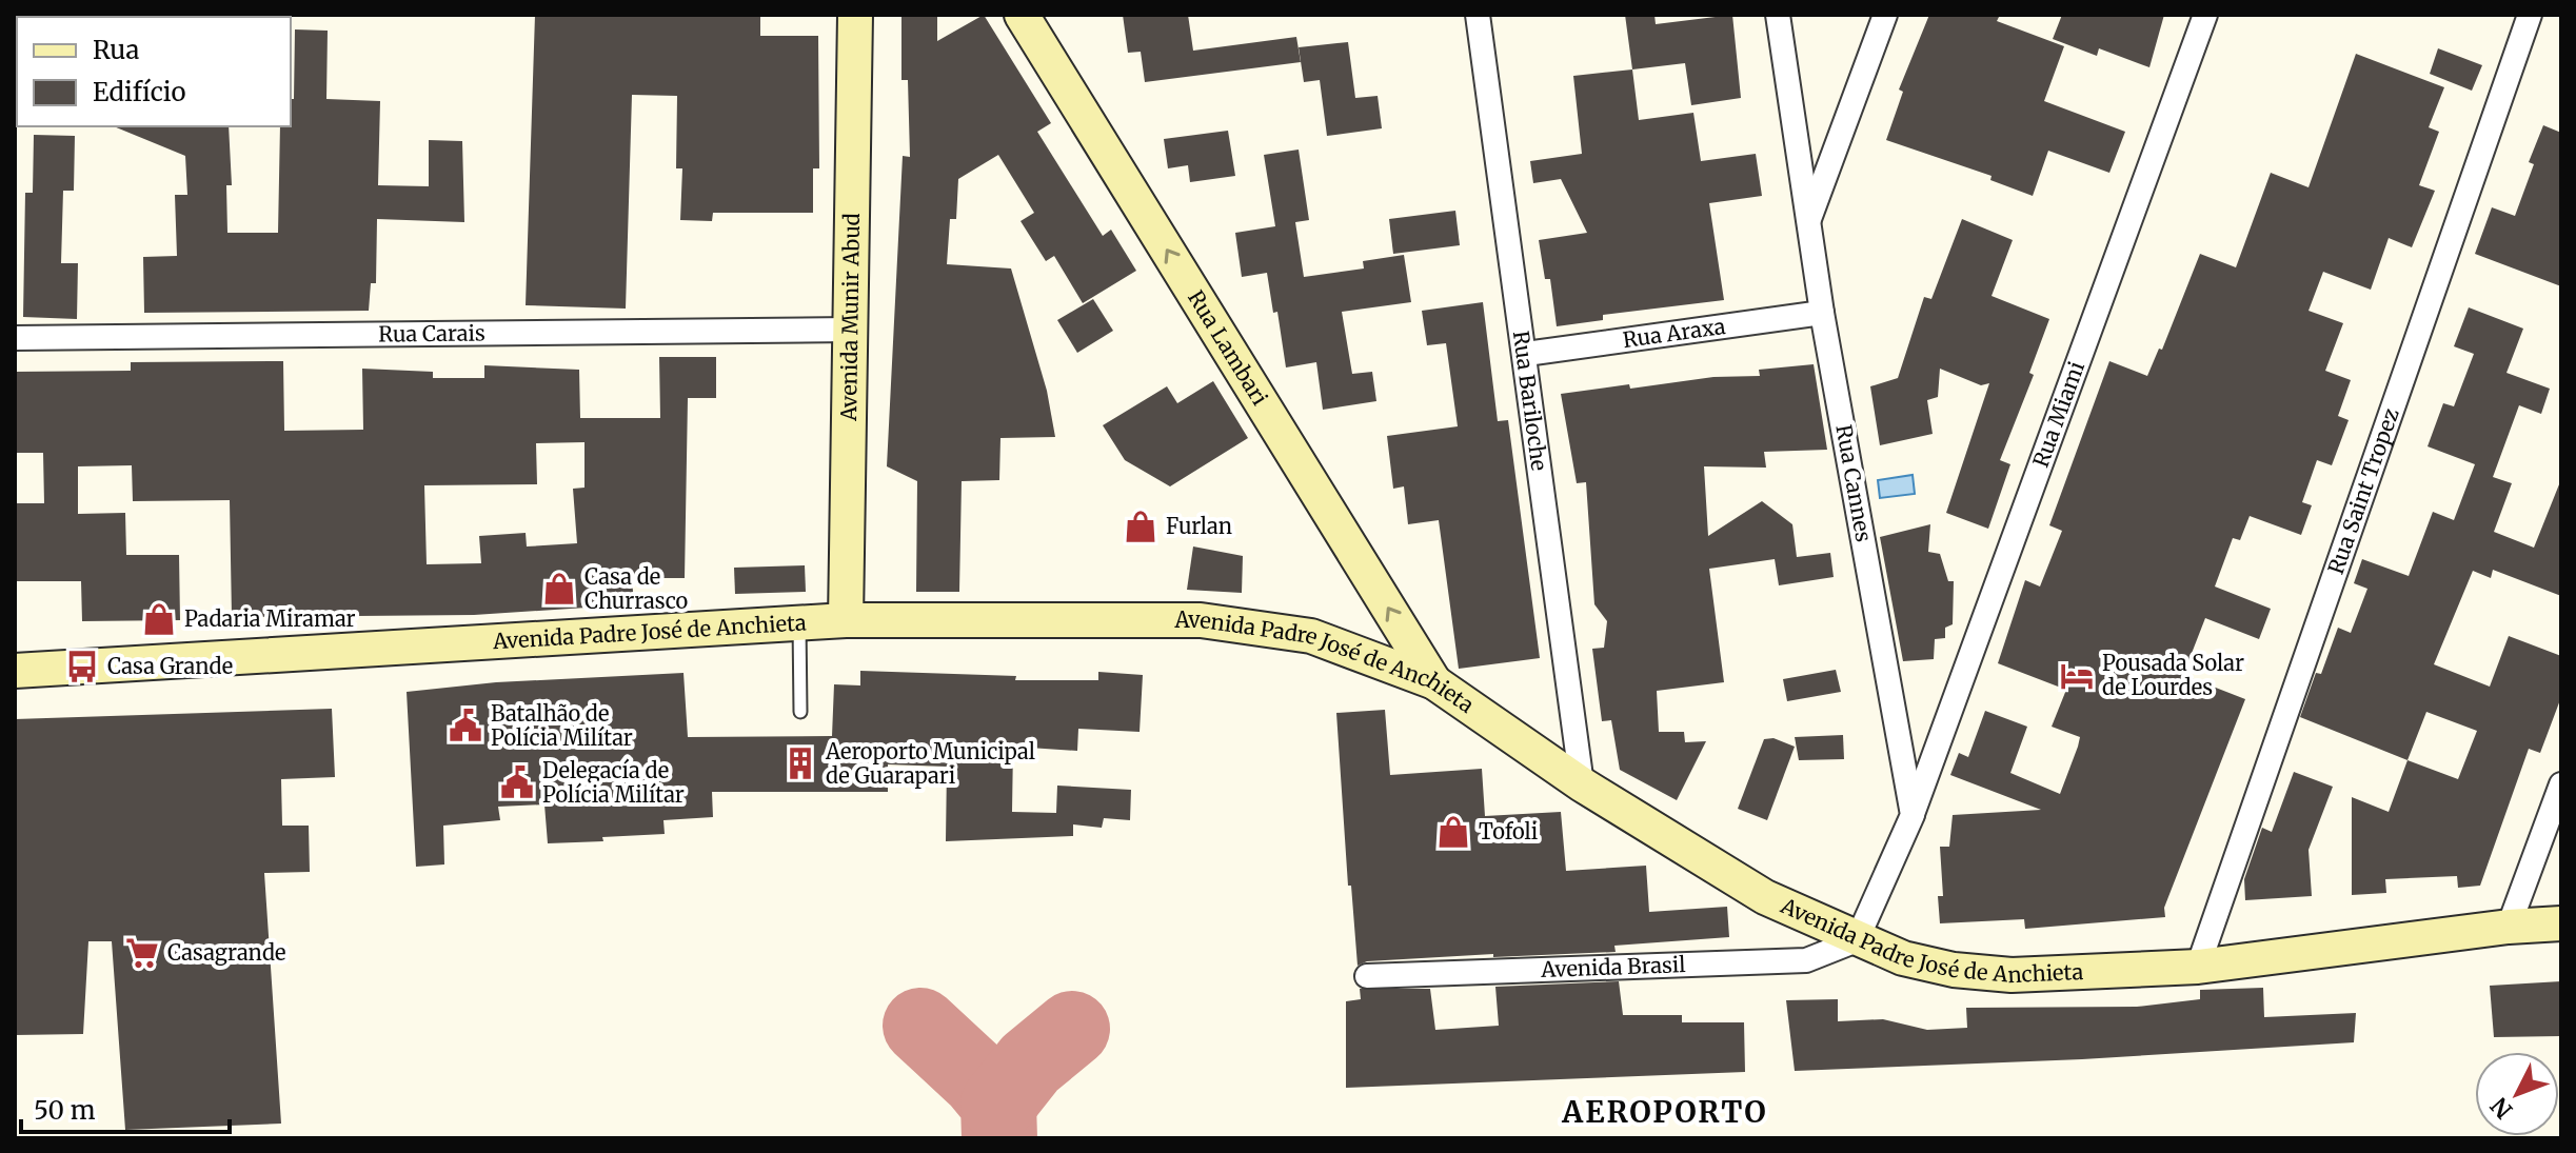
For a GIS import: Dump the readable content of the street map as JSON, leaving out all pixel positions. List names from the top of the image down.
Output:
{
  "streets": {
    "main road": ["Avenida Munir Abud", "Rua Lambari", "Avenida Padre José de Anchieta"],
    "street": [
      "Rua Carais",
      "Rua Araxa",
      "Rua Bariloche",
      "Rua Miami",
      "Rua Cannes",
      "Rua Saint Tropez",
      "Avenida Brasil"
    ]
  },
  "crossings": [
    ["Avenida Munir Abud", "Rua Carais"],
    ["Avenida Munir Abud", "Avenida Padre José de Anchieta"],
    ["Rua Araxa", "Rua Bariloche"],
    ["Rua Araxa", "Rua Cannes"],
    ["Rua Lambari", "Avenida Padre José de Anchieta"],
    ["Rua Bariloche", "Avenida Padre José de Anchieta"],
    ["Rua Miami", "Rua Cannes"],
    ["Rua Saint Tropez", "Avenida Padre José de Anchieta"],
    ["Avenida Padre José de Anchieta", "Avenida Brasil"]
  ],
  "one_way": ["Rua Lambari"],
  "districts": ["AEROPORTO"],
  "places": {
    "shop": [
      "Furlan",
      "Casa de Churrasco",
      "Padaria Miramar",
      "Tofoli"
    ],
    "bus stop": ["Casa Grande"],
    "hotel": ["Pousada Solar de Lourdes"],
    "public building": ["Batalhão de Polícia Milítar", "Delegacía de Polícia Milítar"],
    "building": ["Aeroporto Municipal de Guarapari"],
    "supermarket": ["Casagrande"]
  },
  "legend": ["Rua", "Edifício"],
  "scale_bar": "50 m",
  "north": "bottom left"
}
